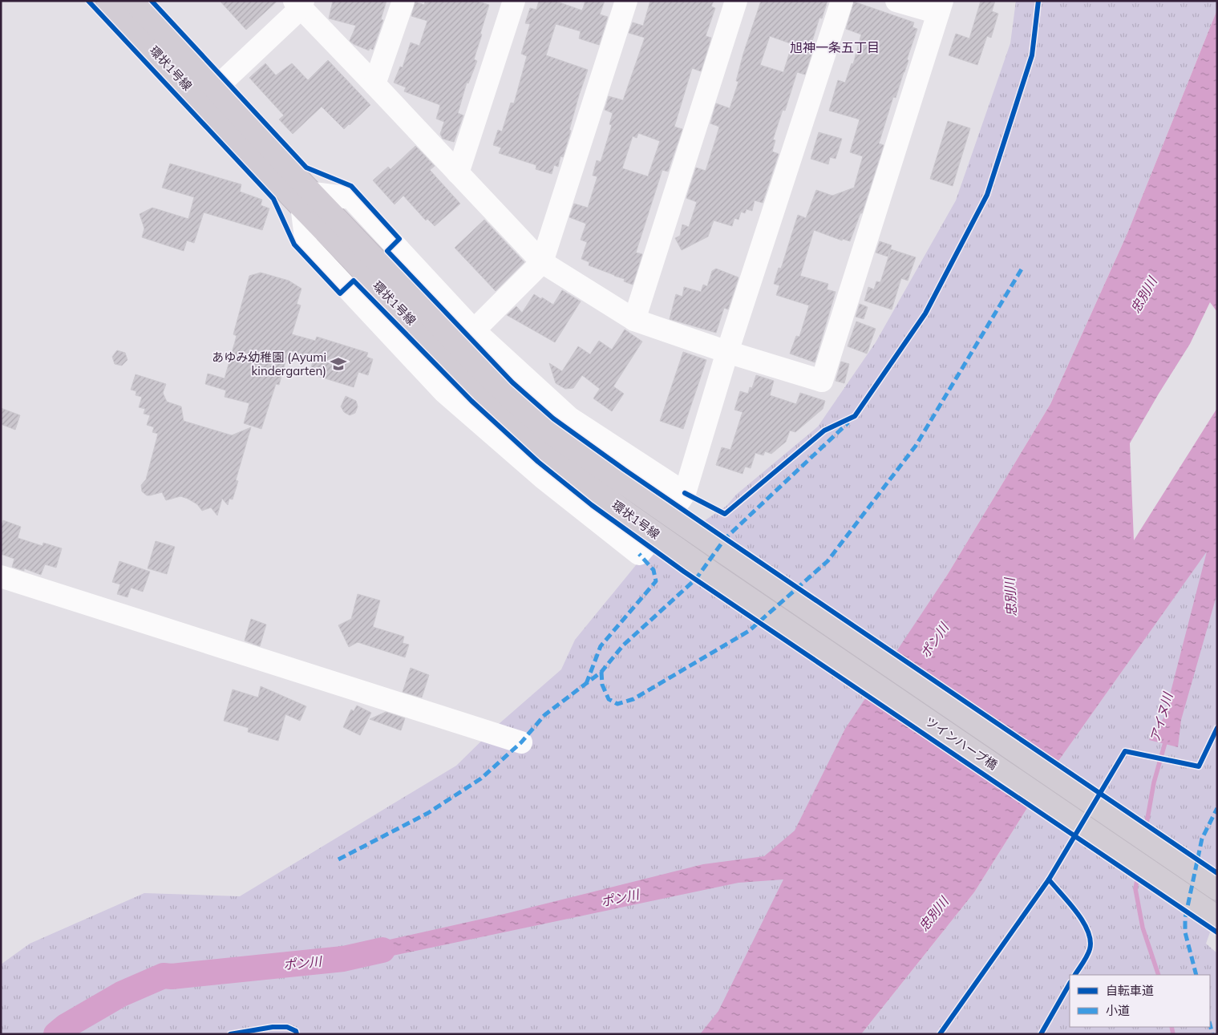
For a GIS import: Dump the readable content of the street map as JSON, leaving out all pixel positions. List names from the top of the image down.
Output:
{
  "streets": {
    "main road": ["環状1号線", "ツインハープ橋"]
  },
  "crossings": [
    ["環状1号線", "ツインハープ橋"]
  ],
  "districts": ["旭神一条五丁目"],
  "water": ["忠別川", "ポン川", "アイヌ川"],
  "places": {
    "school or university": ["あゆみ幼稚園 (Ayumi kindergarten)"]
  },
  "legend": ["自転車道", "小道"]
}
